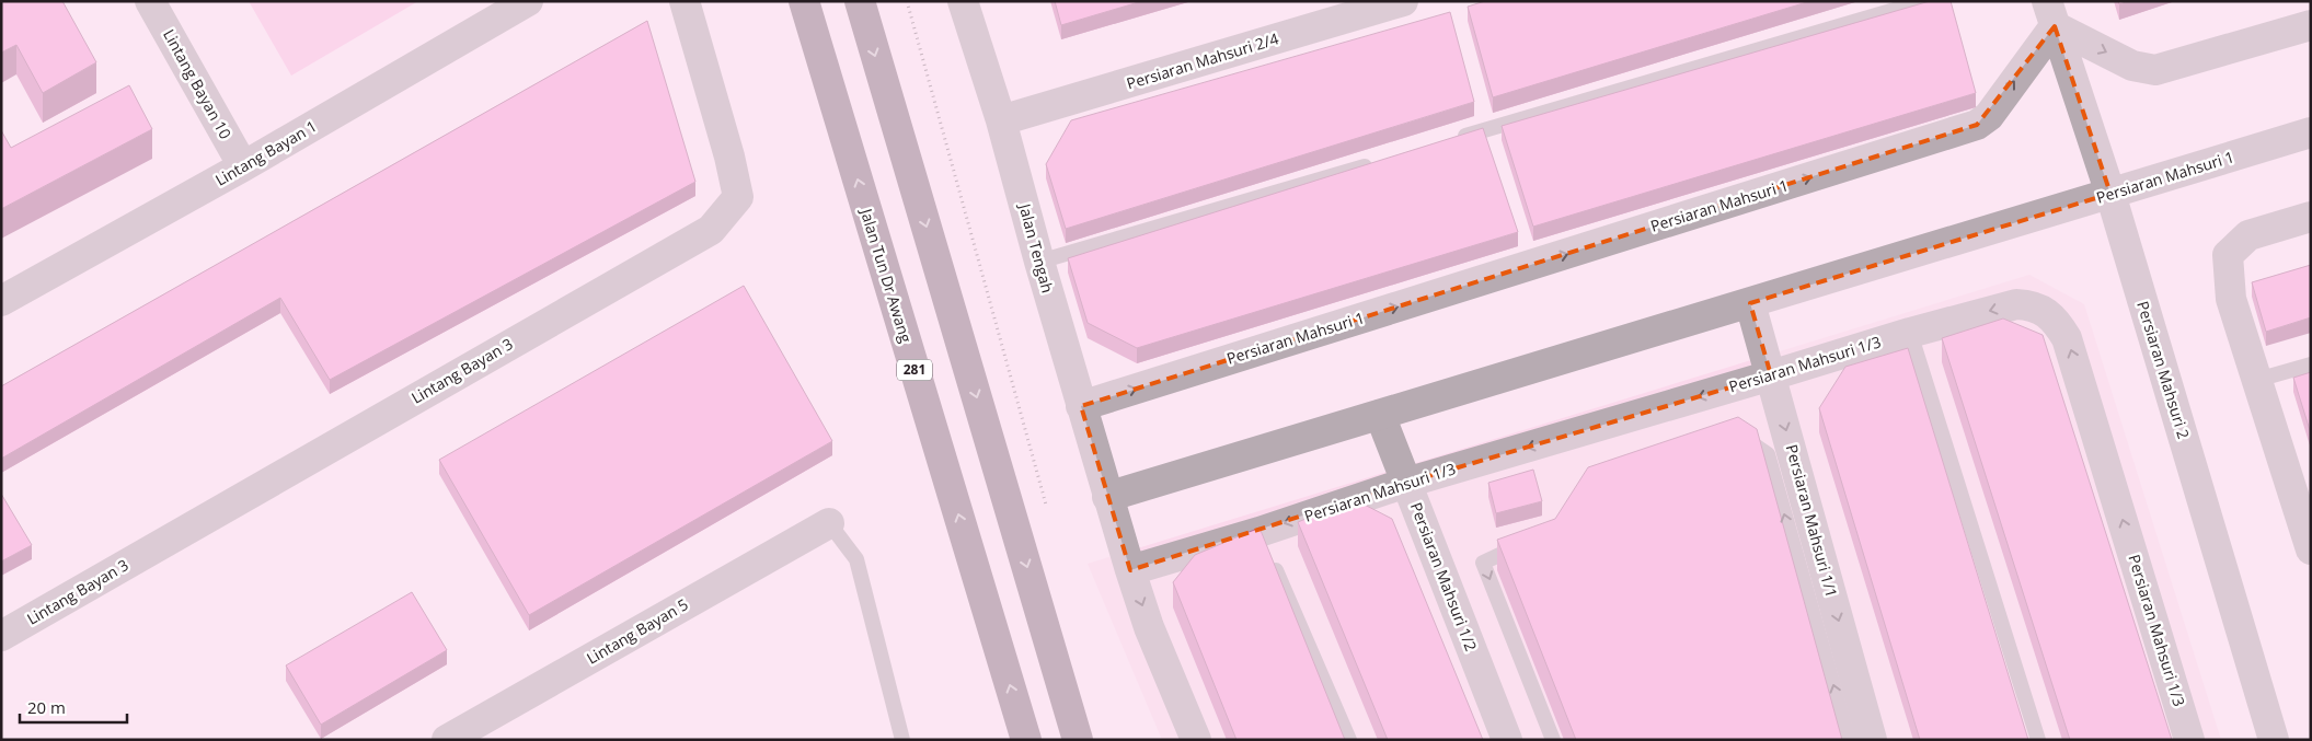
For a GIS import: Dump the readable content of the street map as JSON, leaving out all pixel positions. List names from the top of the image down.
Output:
{
  "streets": {
    "main road": ["Jalan Tun Dr Awang", "281"],
    "street": [
      "Persiaran Mahsuri 2/4",
      "Lintang Bayan 10",
      "Lintang Bayan 1",
      "Persiaran Mahsuri 1",
      "Jalan Tengah",
      "Persiaran Mahsuri 1/3",
      "Persiaran Mahsuri 2",
      "Lintang Bayan 3",
      "Persiaran Mahsuri 1/1",
      "Persiaran Mahsuri 1/2",
      "Lintang Bayan 5"
    ]
  },
  "crossings": [
    ["Persiaran Mahsuri 2/4", "Jalan Tengah"],
    ["Lintang Bayan 10", "Lintang Bayan 1"],
    ["Persiaran Mahsuri 1", "Jalan Tengah"],
    ["Persiaran Mahsuri 1", "Persiaran Mahsuri 2"],
    ["Persiaran Mahsuri 1", "Persiaran Mahsuri 1/1"],
    ["Persiaran Mahsuri 1", "Persiaran Mahsuri 1/2"],
    ["Persiaran Mahsuri 1/3", "Persiaran Mahsuri 1/1"],
    ["Persiaran Mahsuri 1/3", "Persiaran Mahsuri 1/2"]
  ],
  "one_way": ["Persiaran Mahsuri 1/1"],
  "scale_bar": "20 m"
}
